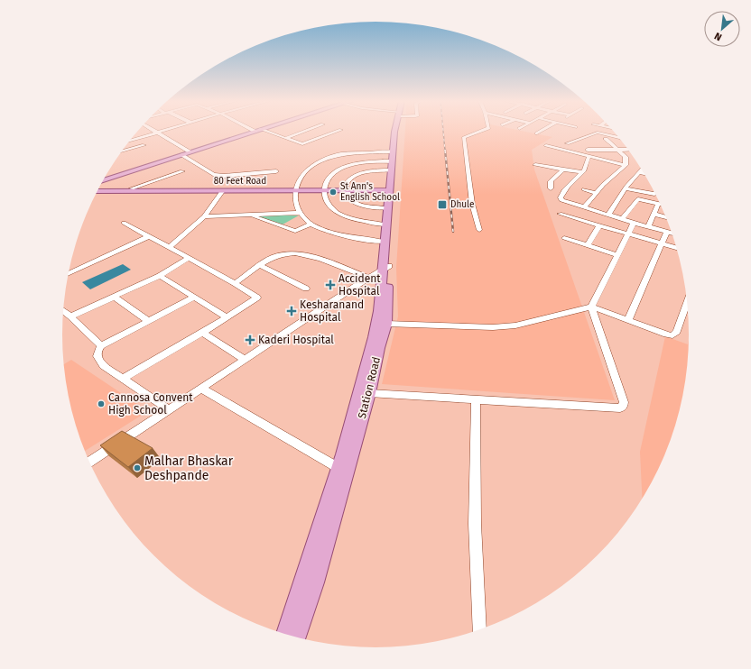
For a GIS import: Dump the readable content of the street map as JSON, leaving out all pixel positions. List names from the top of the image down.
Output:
{
  "streets": {
    "main road": ["80 Feet Road", "Station Road"]
  },
  "crossings": [
    ["80 Feet Road", "Station Road"]
  ],
  "places": {
    "other": ["St Ann's English School", "Cannosa Convent High School", "Malhar Bhaskar Deshpande"],
    "transit": ["Dhule"],
    "health": ["Accident Hospital", "Kesharanand Hospital", "Kaderi Hospital"]
  },
  "north": "bottom left"
}
